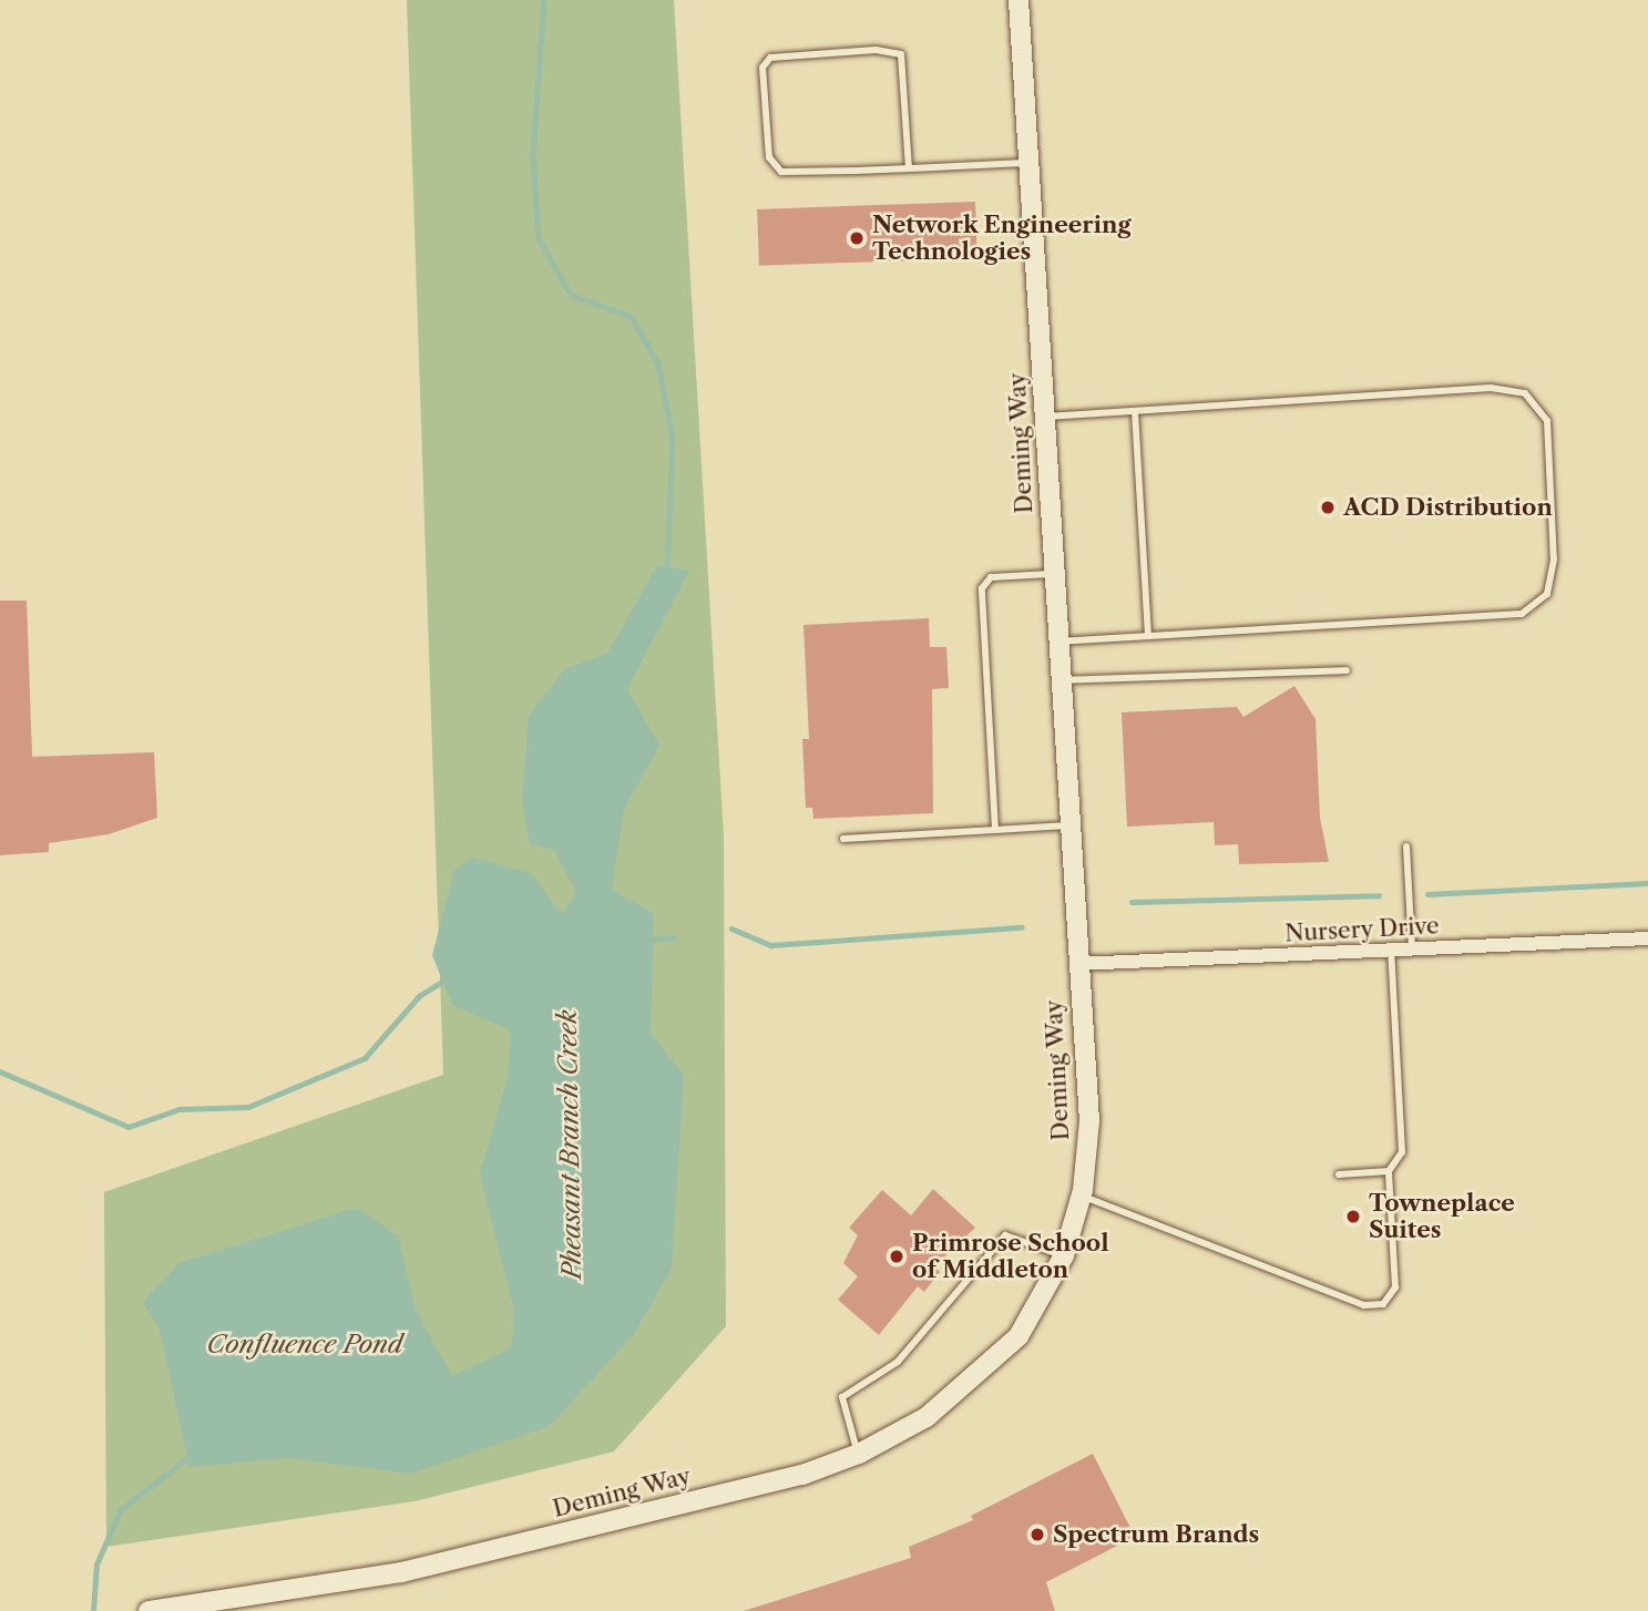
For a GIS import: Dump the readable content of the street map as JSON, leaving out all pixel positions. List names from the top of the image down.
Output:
{
  "streets": {
    "street": ["Deming Way", "Nursery Drive"]
  },
  "crossings": [
    ["Deming Way", "Nursery Drive"]
  ],
  "water": ["Pheasant Branch Creek", "Confluence Pond"],
  "places": [
    "Network Engineering Technologies",
    "ACD Distribution",
    "Towneplace Suites",
    "Primrose School of Middleton",
    "Spectrum Brands"
  ]
}
